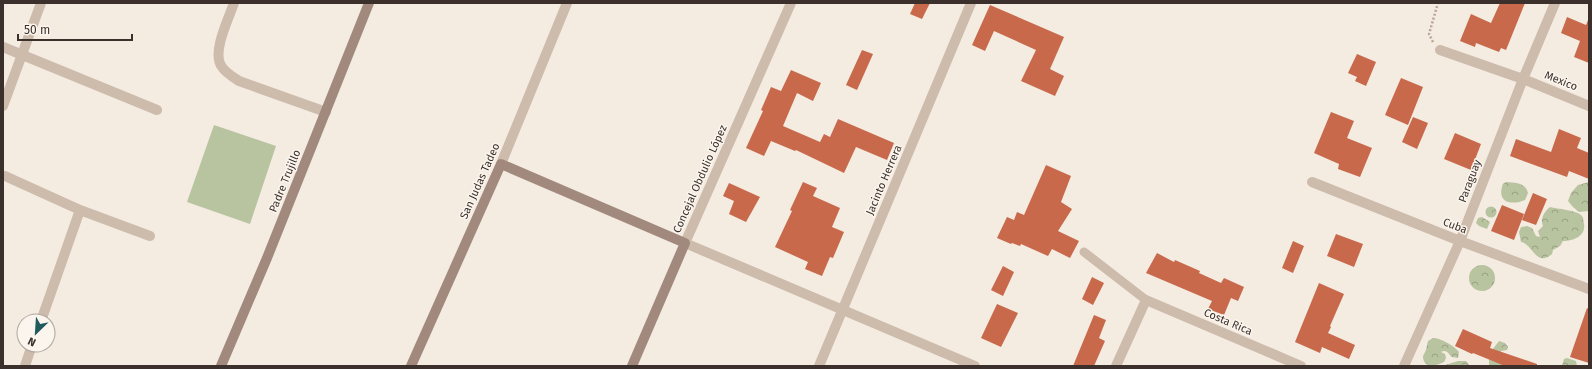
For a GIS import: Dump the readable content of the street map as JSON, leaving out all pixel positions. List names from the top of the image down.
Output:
{
  "streets": {
    "street": [
      "Mexico",
      "Concejal Obdulio López",
      "Jacinto Herrera",
      "Padre Trujillo",
      "San Judas Tadeo",
      "Paraguay",
      "Cuba",
      "Costa Rica"
    ]
  },
  "crossings": [
    ["Mexico", "Paraguay"],
    ["Paraguay", "Cuba"]
  ],
  "scale_bar": "50 m",
  "north": "bottom left"
}
